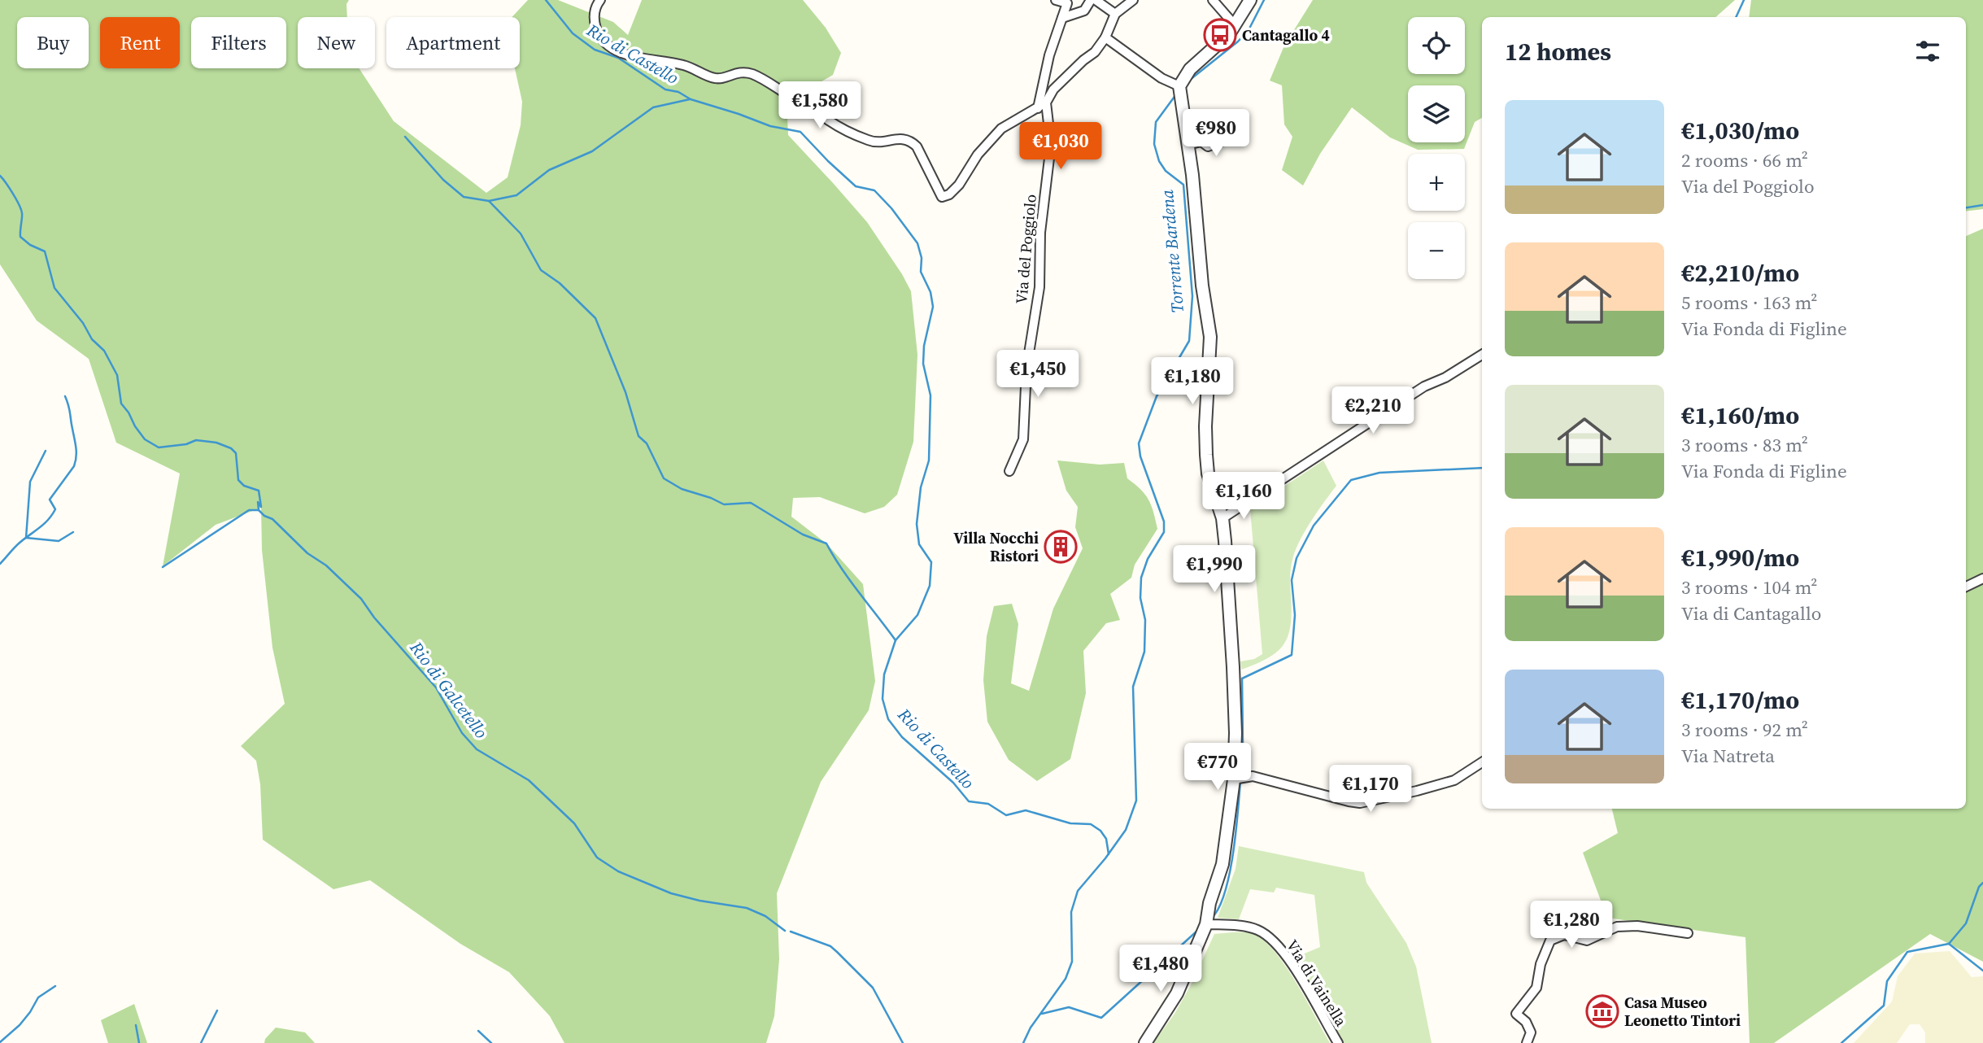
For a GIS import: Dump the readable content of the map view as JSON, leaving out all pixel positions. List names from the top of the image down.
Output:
{
  "streets": {
    "street": ["Via del Poggiolo", "Via di Vainella"]
  },
  "water": ["Rio di Castello", "Torrente Bardena", "Rio di Galcetello"],
  "places": {
    "bus stop": ["Cantagallo 4"],
    "building": ["Villa Nocchi Ristori"],
    "museum": ["Casa Museo Leonetto Tintori"]
  },
  "page": {
    "map_buttons": ["+", "−"],
    "chip": [
      "Buy",
      "Rent",
      "Filters",
      "New",
      "Apartment"
    ],
    "heading": "12 homes",
    "price": [
      "€1,580",
      "€980",
      "€1,030",
      "€1,450",
      "€1,180",
      "€2,210",
      "€1,160",
      "€1,990",
      "€770",
      "€1,170",
      "€1,280",
      "€1,480"
    ],
    "list": [
      {
        "name": "€1,030/mo",
        "note": "2 rooms · 66 m² · Via del Poggiolo"
      },
      {
        "name": "€2,210/mo",
        "note": "5 rooms · 163 m² · Via Fonda di Figline"
      },
      {
        "name": "€1,160/mo",
        "note": "3 rooms · 83 m² · Via Fonda di Figline"
      },
      {
        "name": "€1,990/mo",
        "note": "3 rooms · 104 m² · Via di Cantagallo"
      },
      {
        "name": "€1,170/mo",
        "note": "3 rooms · 92 m² · Via Natreta"
      }
    ]
  }
}
